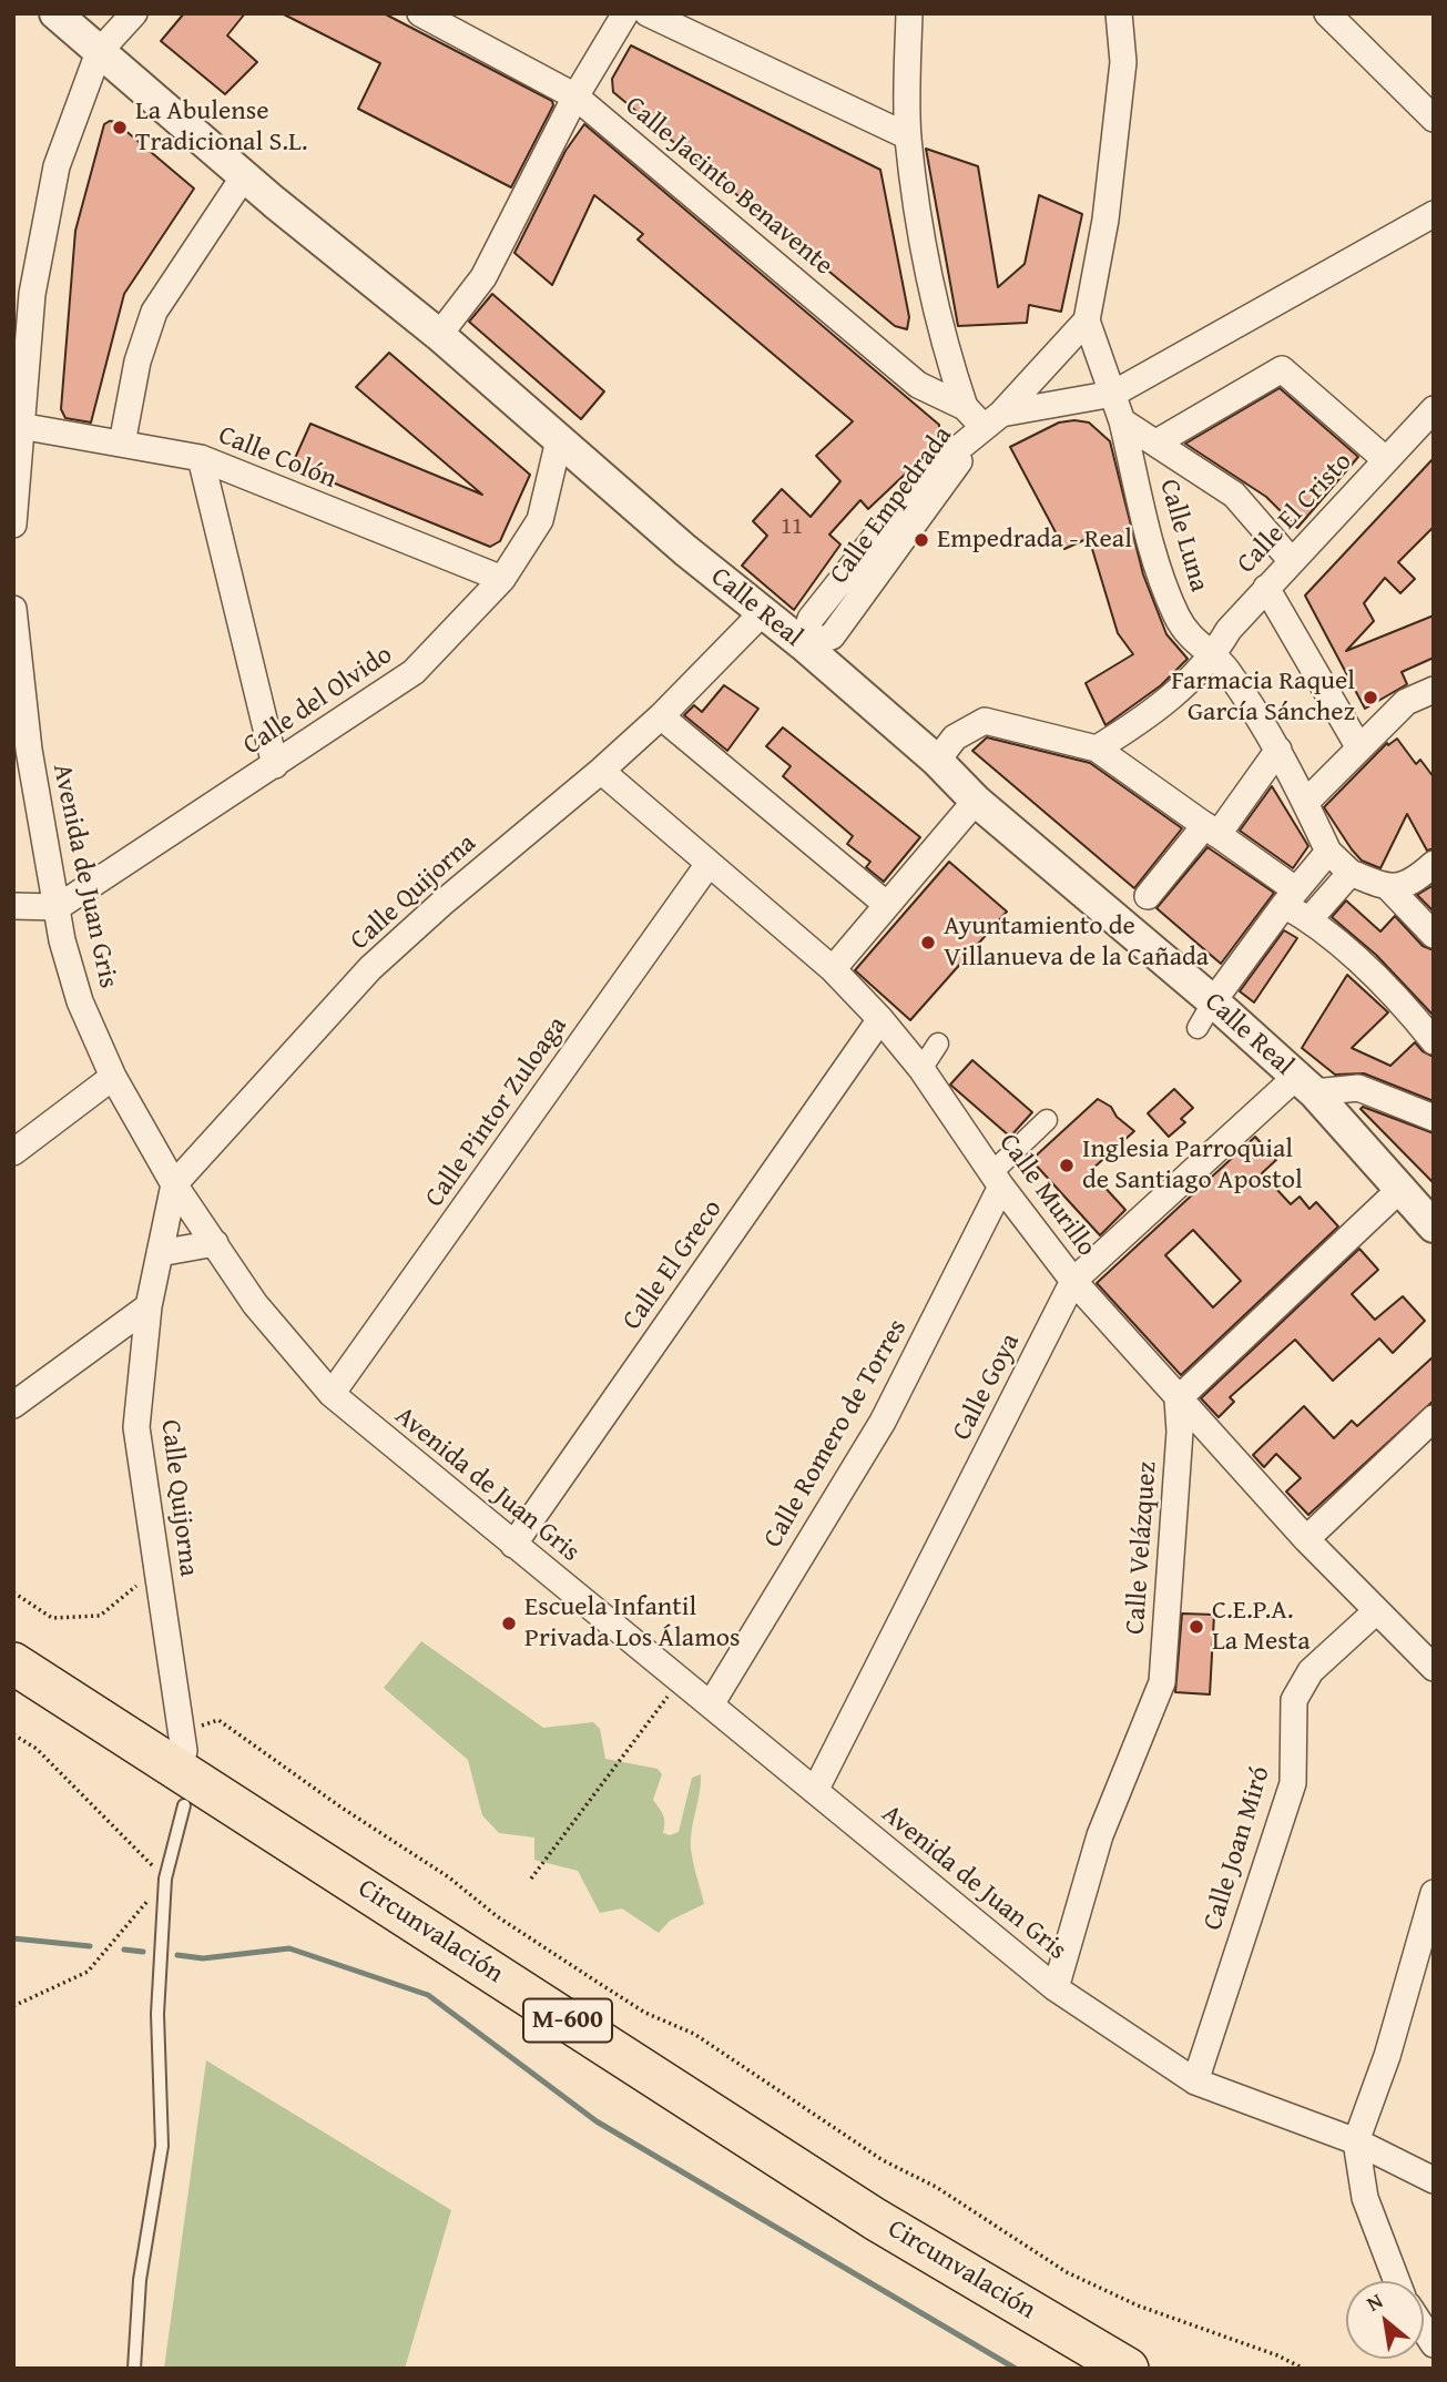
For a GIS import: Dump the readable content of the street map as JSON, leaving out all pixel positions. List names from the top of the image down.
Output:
{
  "streets": {
    "highway": ["Circunvalación", "M-600"],
    "street": [
      "Calle Jacinto Benavente",
      "Calle Colón",
      "Calle Empedrada",
      "Calle El Cristo",
      "Calle Luna",
      "Calle Real",
      "Calle del Olvido",
      "Avenida de Juan Gris",
      "Calle Quijorna",
      "Calle Pintor Zuloaga",
      "Calle Murillo",
      "Calle El Greco",
      "Calle Goya",
      "Calle Romero de Torres",
      "Calle Velázquez",
      "Calle Joan Miró"
    ]
  },
  "crossings": [
    ["Calle Jacinto Benavente", "Calle Empedrada"],
    ["Calle Colón", "Calle del Olvido"],
    ["Calle Empedrada", "Calle Luna"],
    ["Calle Empedrada", "Calle Real"],
    ["Calle El Cristo", "Calle Luna"],
    ["Calle Real", "Calle del Olvido"],
    ["Calle Real", "Calle Quijorna"],
    ["Calle Real", "Calle Goya"],
    ["Calle del Olvido", "Avenida de Juan Gris"],
    ["Avenida de Juan Gris", "Calle Quijorna"],
    ["Avenida de Juan Gris", "Calle Pintor Zuloaga"],
    ["Avenida de Juan Gris", "Calle El Greco"],
    ["Avenida de Juan Gris", "Calle Goya"],
    ["Avenida de Juan Gris", "Calle Romero de Torres"],
    ["Avenida de Juan Gris", "Calle Velázquez"],
    ["Avenida de Juan Gris", "Calle Joan Miró"],
    ["Calle Quijorna", "Calle Murillo"],
    ["Calle Pintor Zuloaga", "Calle Murillo"],
    ["Calle Murillo", "Calle El Greco"],
    ["Calle Murillo", "Calle Goya"],
    ["Calle Murillo", "Calle Romero de Torres"],
    ["Calle Murillo", "Calle Velázquez"],
    ["Calle Murillo", "Calle Joan Miró"]
  ],
  "places": [
    "La Abulense Tradicional S.L.",
    "Empedrada - Real",
    "Farmacia Raquel García Sánchez",
    "Ayuntamiento de Villanueva de la Cañada",
    "Inglesia Parroquial de Santiago Apostol",
    "Escuela Infantil Privada Los Álamos",
    "C.E.P.A. La Mesta"
  ],
  "house_numbers": ["11"],
  "north": "top left"
}
